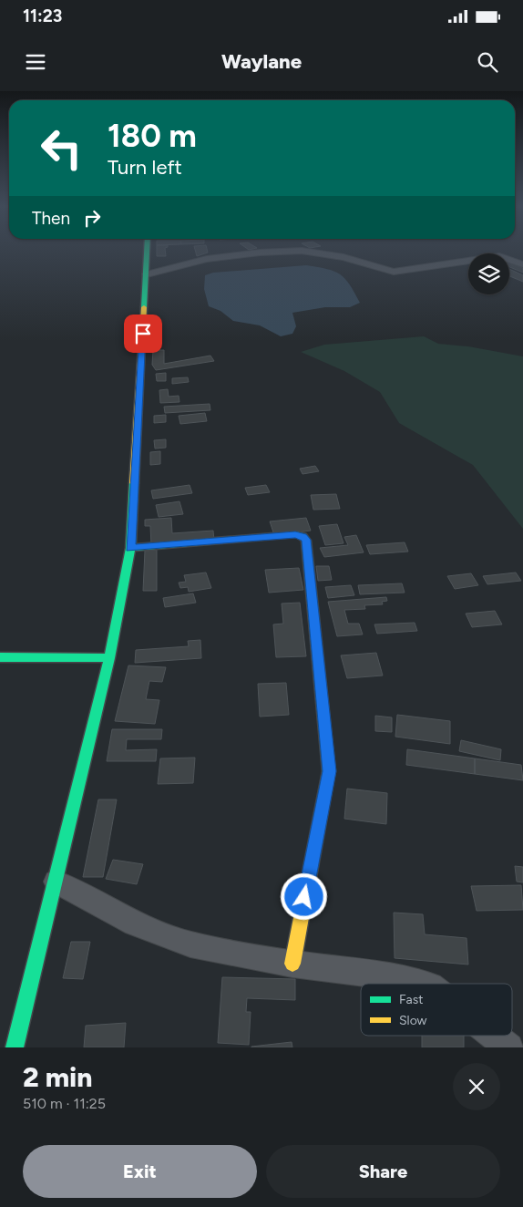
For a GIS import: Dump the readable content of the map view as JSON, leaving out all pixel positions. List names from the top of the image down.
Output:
{
  "legend": ["Fast", "Slow"],
  "page": {
    "status": "11:23",
    "header": "Waylane",
    "turn": ["180 m", "Turn left"],
    "then": "Then",
    "heading": ["2 min", "510 m · 11:25"],
    "buttons": ["Exit", "Share"]
  }
}
